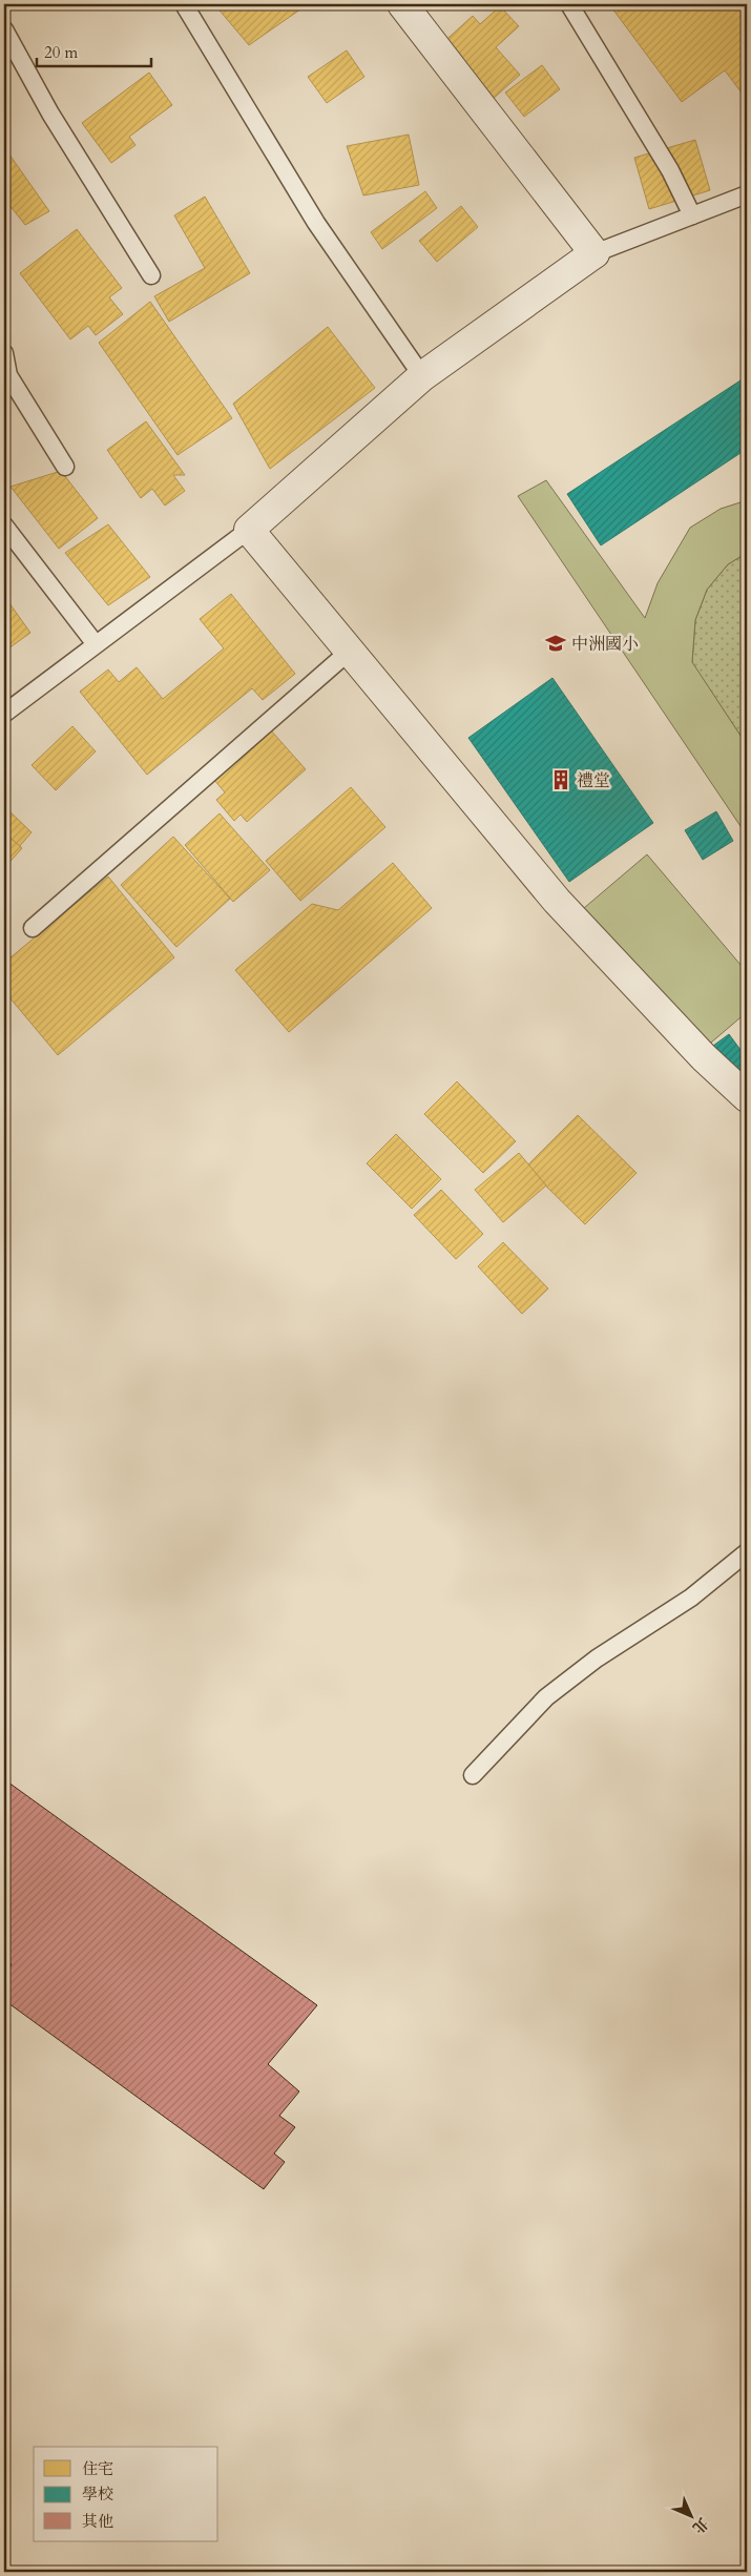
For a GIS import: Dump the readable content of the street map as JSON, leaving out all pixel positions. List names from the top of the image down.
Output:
{
  "places": {
    "school or university": ["中洲國小"],
    "building": ["禮堂"]
  },
  "legend": ["住宅", "學校", "其他"],
  "scale_bar": "20 m",
  "north": "bottom right"
}
